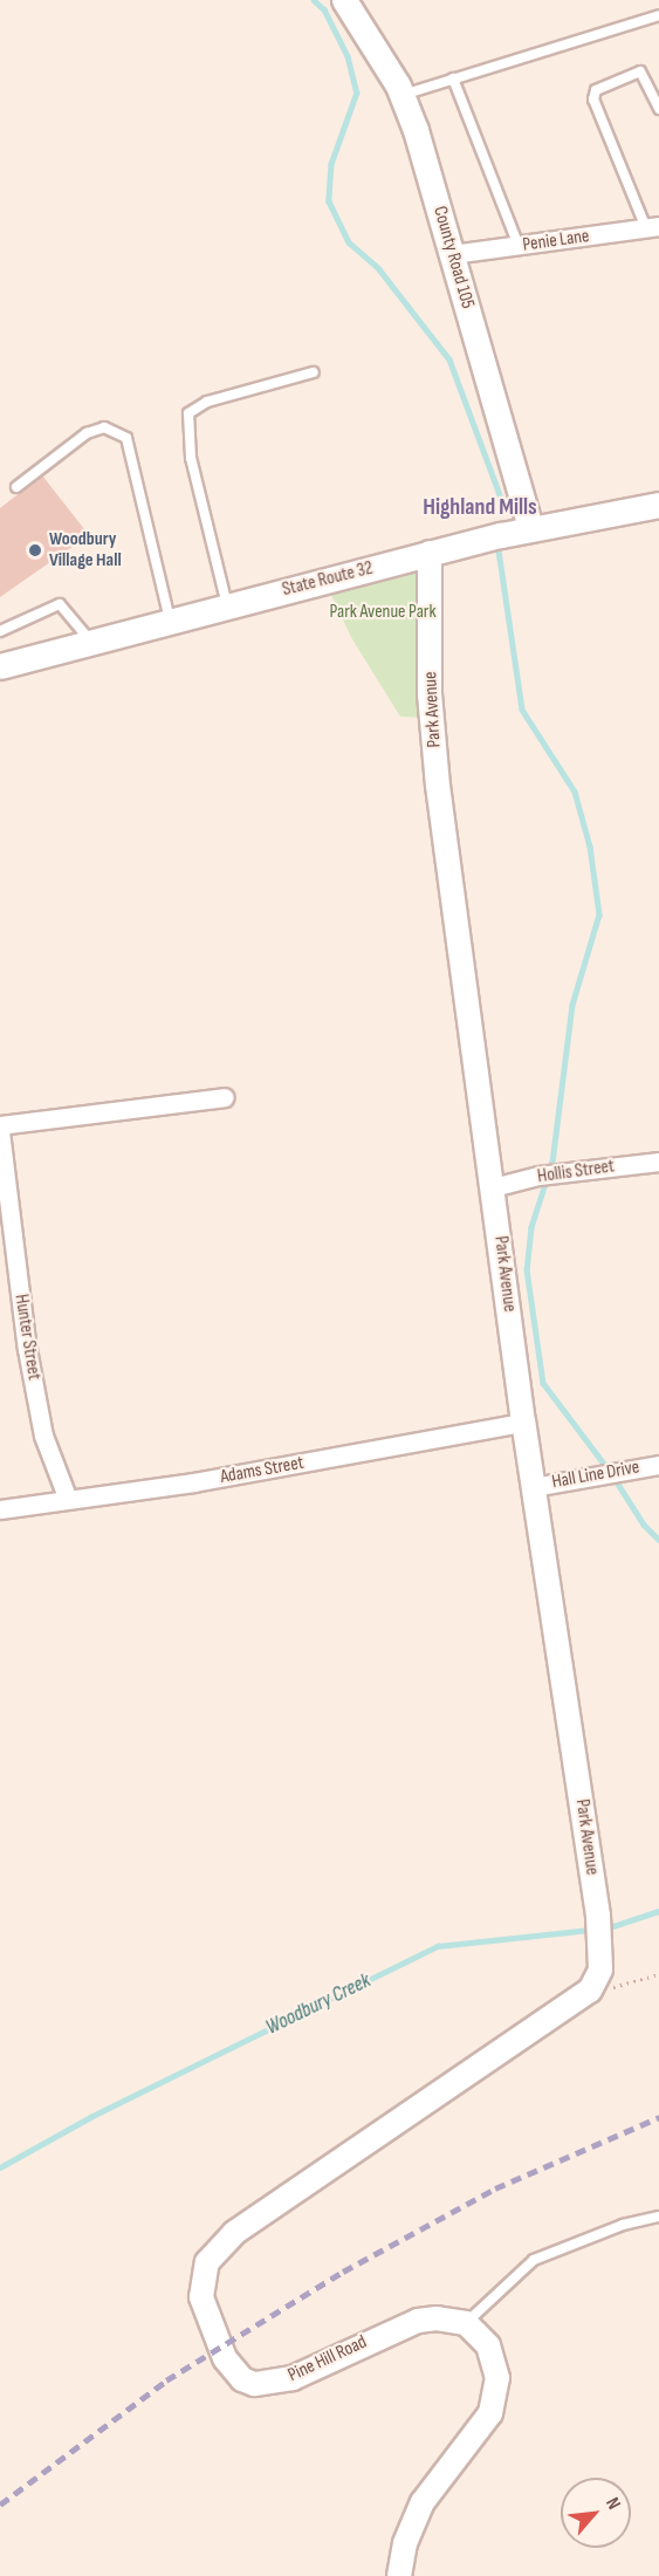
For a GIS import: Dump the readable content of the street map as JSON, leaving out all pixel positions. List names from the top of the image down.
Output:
{
  "streets": {
    "main road": ["County Road 105", "State Route 32"],
    "street": [
      "Penie Lane",
      "Park Avenue",
      "Hollis Street",
      "Hunter Street",
      "Adams Street",
      "Hall Line Drive",
      "Pine Hill Road"
    ]
  },
  "crossings": [
    ["Penie Lane", "County Road 105"],
    ["County Road 105", "State Route 32"],
    ["State Route 32", "Park Avenue"],
    ["Park Avenue", "Hollis Street"],
    ["Park Avenue", "Adams Street"],
    ["Park Avenue", "Hall Line Drive"],
    ["Park Avenue", "Pine Hill Road"],
    ["Hunter Street", "Adams Street"]
  ],
  "districts": ["Highland Mills"],
  "water": ["Woodbury Creek"],
  "parks": ["Park Avenue Park"],
  "places": ["Woodbury Village Hall"],
  "north": "top right"
}
